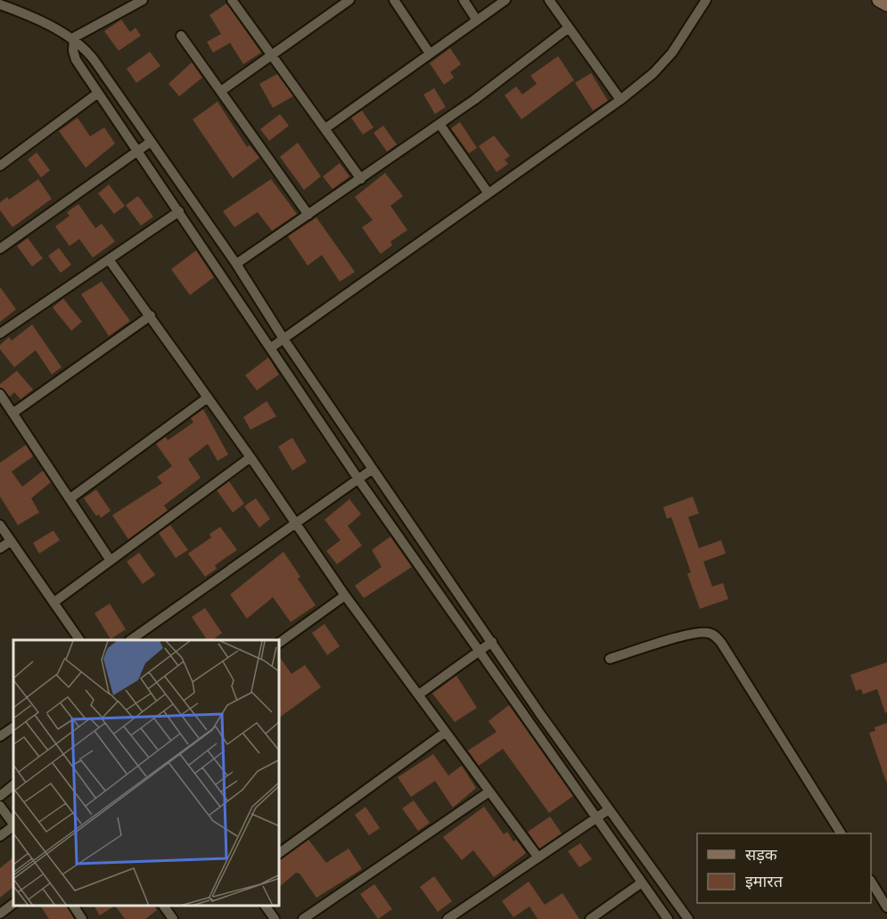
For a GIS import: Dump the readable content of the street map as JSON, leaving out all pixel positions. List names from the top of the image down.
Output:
{
  "legend": ["सड़क", "इमारत"]
}
